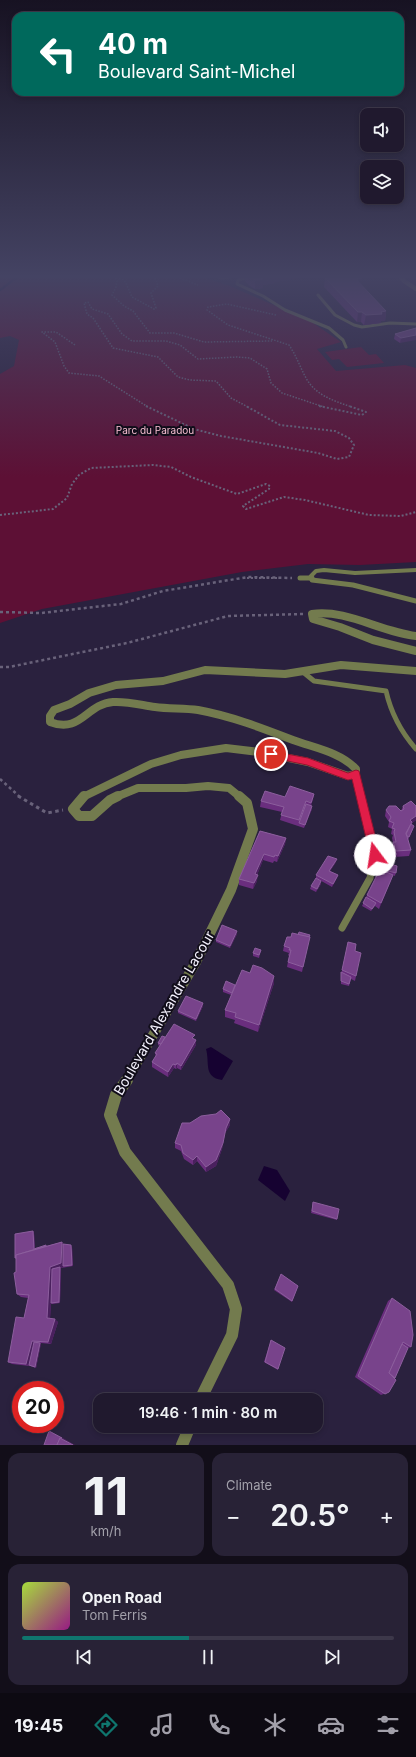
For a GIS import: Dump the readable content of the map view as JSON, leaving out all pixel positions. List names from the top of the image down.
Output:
{
  "streets": {
    "street": ["Boulevard Alexandre Lacour"]
  },
  "parks": ["Parc du Paradou"],
  "page": {
    "turn": ["40 m", "Boulevard Saint-Michel"],
    "limit": "20",
    "trip": "19:46 · 1 min · 80 m",
    "tile": [
      ["11", "km/h"],
      "Climate"
    ],
    "heat": ["−", "20.5°", "+"],
    "song": ["Open Road", "Tom Ferris"],
    "tabs": "19:45"
  }
}
